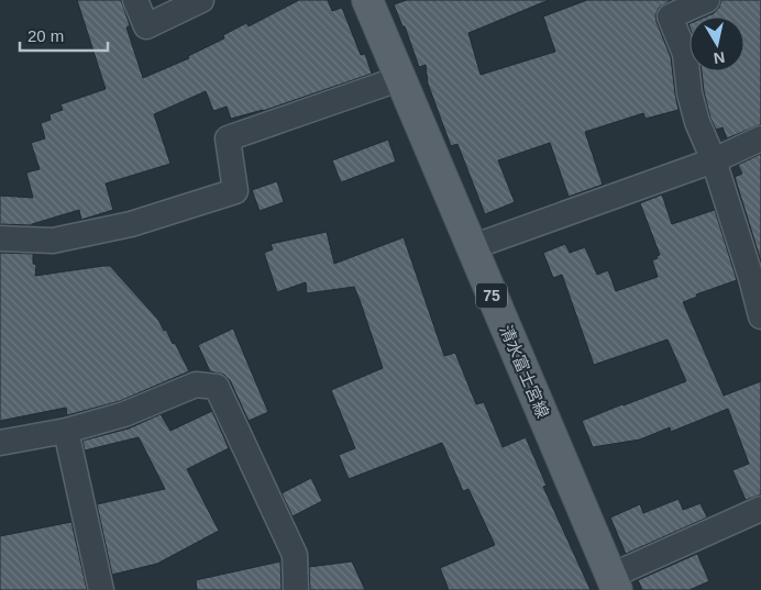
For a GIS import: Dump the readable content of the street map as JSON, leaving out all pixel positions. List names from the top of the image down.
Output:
{
  "streets": {
    "main road": ["75", "清水富士宮線"]
  },
  "scale_bar": "20 m",
  "north": "bottom"
}
